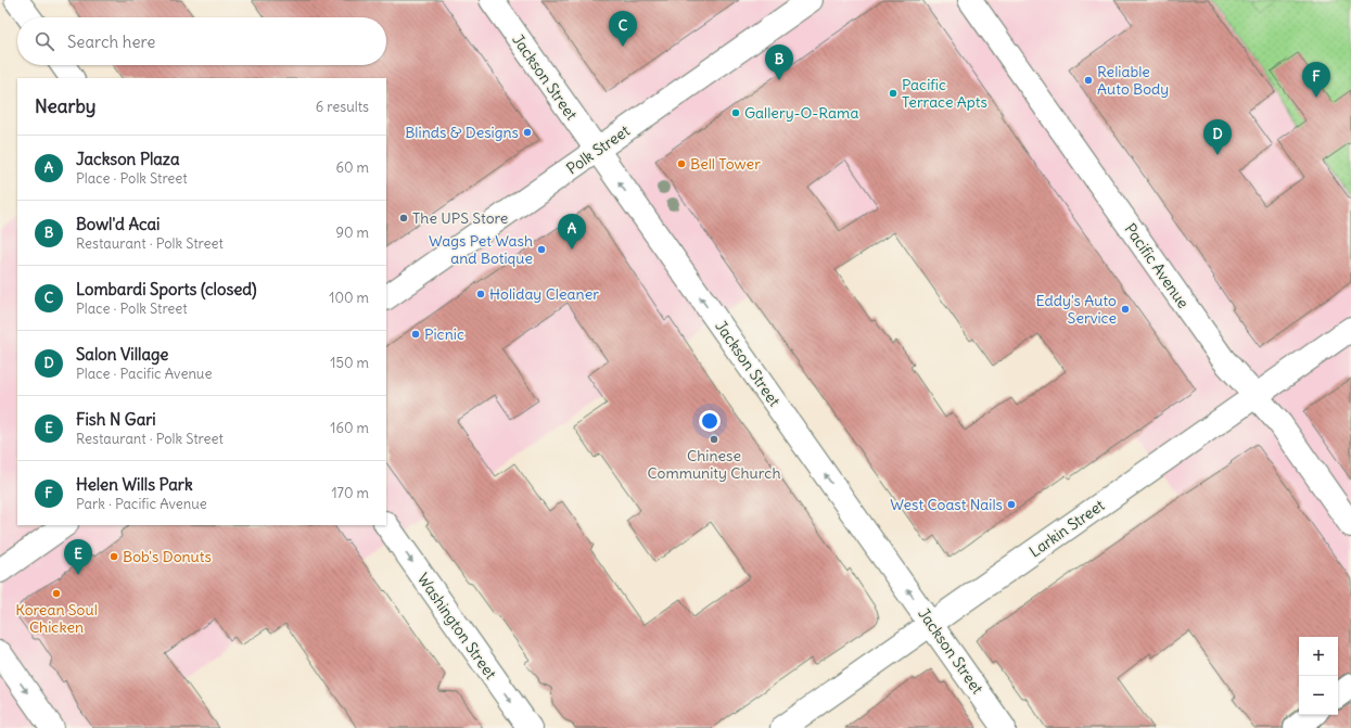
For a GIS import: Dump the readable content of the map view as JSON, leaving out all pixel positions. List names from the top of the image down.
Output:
{
  "streets": {
    "street": [
      "Jackson Street",
      "Polk Street",
      "Pacific Avenue",
      "Larkin Street",
      "Washington Street"
    ]
  },
  "crossings": [
    ["Jackson Street", "Polk Street"],
    ["Jackson Street", "Larkin Street"],
    ["Pacific Avenue", "Larkin Street"]
  ],
  "one_way": ["Jackson Street", "Washington Street"],
  "places": [
    "Reliable Auto Body",
    "Pacific Terrace Apts",
    "Gallery-O-Rama",
    "Blinds & Designs",
    "Bell Tower",
    "The UPS Store",
    "Wags Pet Wash and Botique",
    "Holiday Cleaner",
    "Eddy's Auto Service",
    "Picnic",
    "Chinese Community Church",
    "West Coast Nails",
    "Bob's Donuts",
    "Korean Soul Chicken"
  ],
  "page": {
    "pins": [
      "C",
      "B",
      "F",
      "D",
      "A",
      "E"
    ],
    "search": "Search here",
    "heading": ["Nearby", "6 results"],
    "list": [
      {
        "mark": "A",
        "name": "Jackson Plaza",
        "note": "Place · Polk Street",
        "value": "60 m"
      },
      {
        "mark": "B",
        "name": "Bowl'd Acai",
        "note": "Restaurant · Polk Street",
        "value": "90 m"
      },
      {
        "mark": "C",
        "name": "Lombardi Sports (closed)",
        "note": "Place · Polk Street",
        "value": "100 m"
      },
      {
        "mark": "D",
        "name": "Salon Village",
        "note": "Place · Pacific Avenue",
        "value": "150 m"
      },
      {
        "mark": "E",
        "name": "Fish N Gari",
        "note": "Restaurant · Polk Street",
        "value": "160 m"
      },
      {
        "mark": "F",
        "name": "Helen Wills Park",
        "note": "Park · Pacific Avenue",
        "value": "170 m"
      }
    ],
    "map_buttons": ["+", "−"]
  }
}
